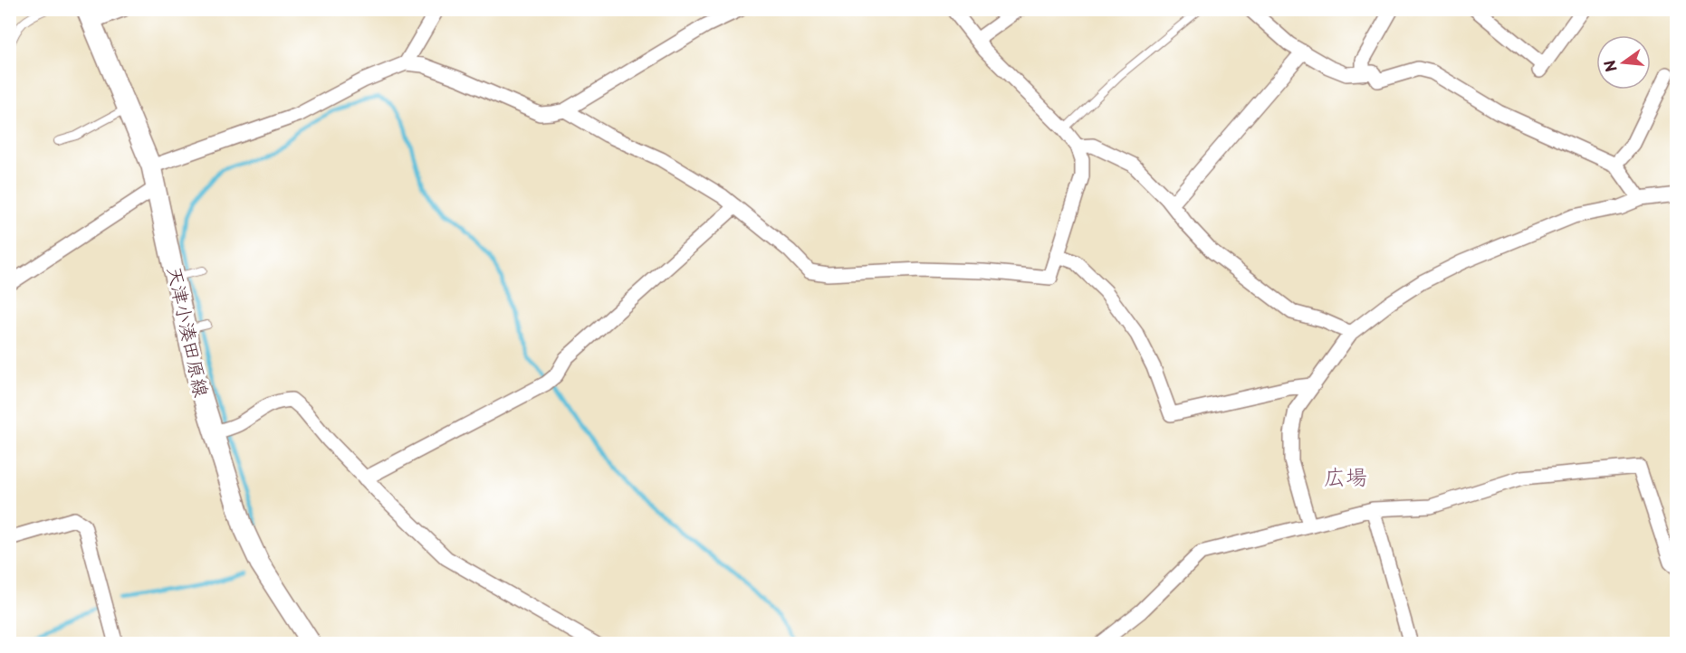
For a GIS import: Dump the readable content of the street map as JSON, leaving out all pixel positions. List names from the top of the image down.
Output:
{
  "streets": {
    "main road": ["天津小湊田原線"]
  },
  "districts": ["広場"],
  "north": "left"
}
